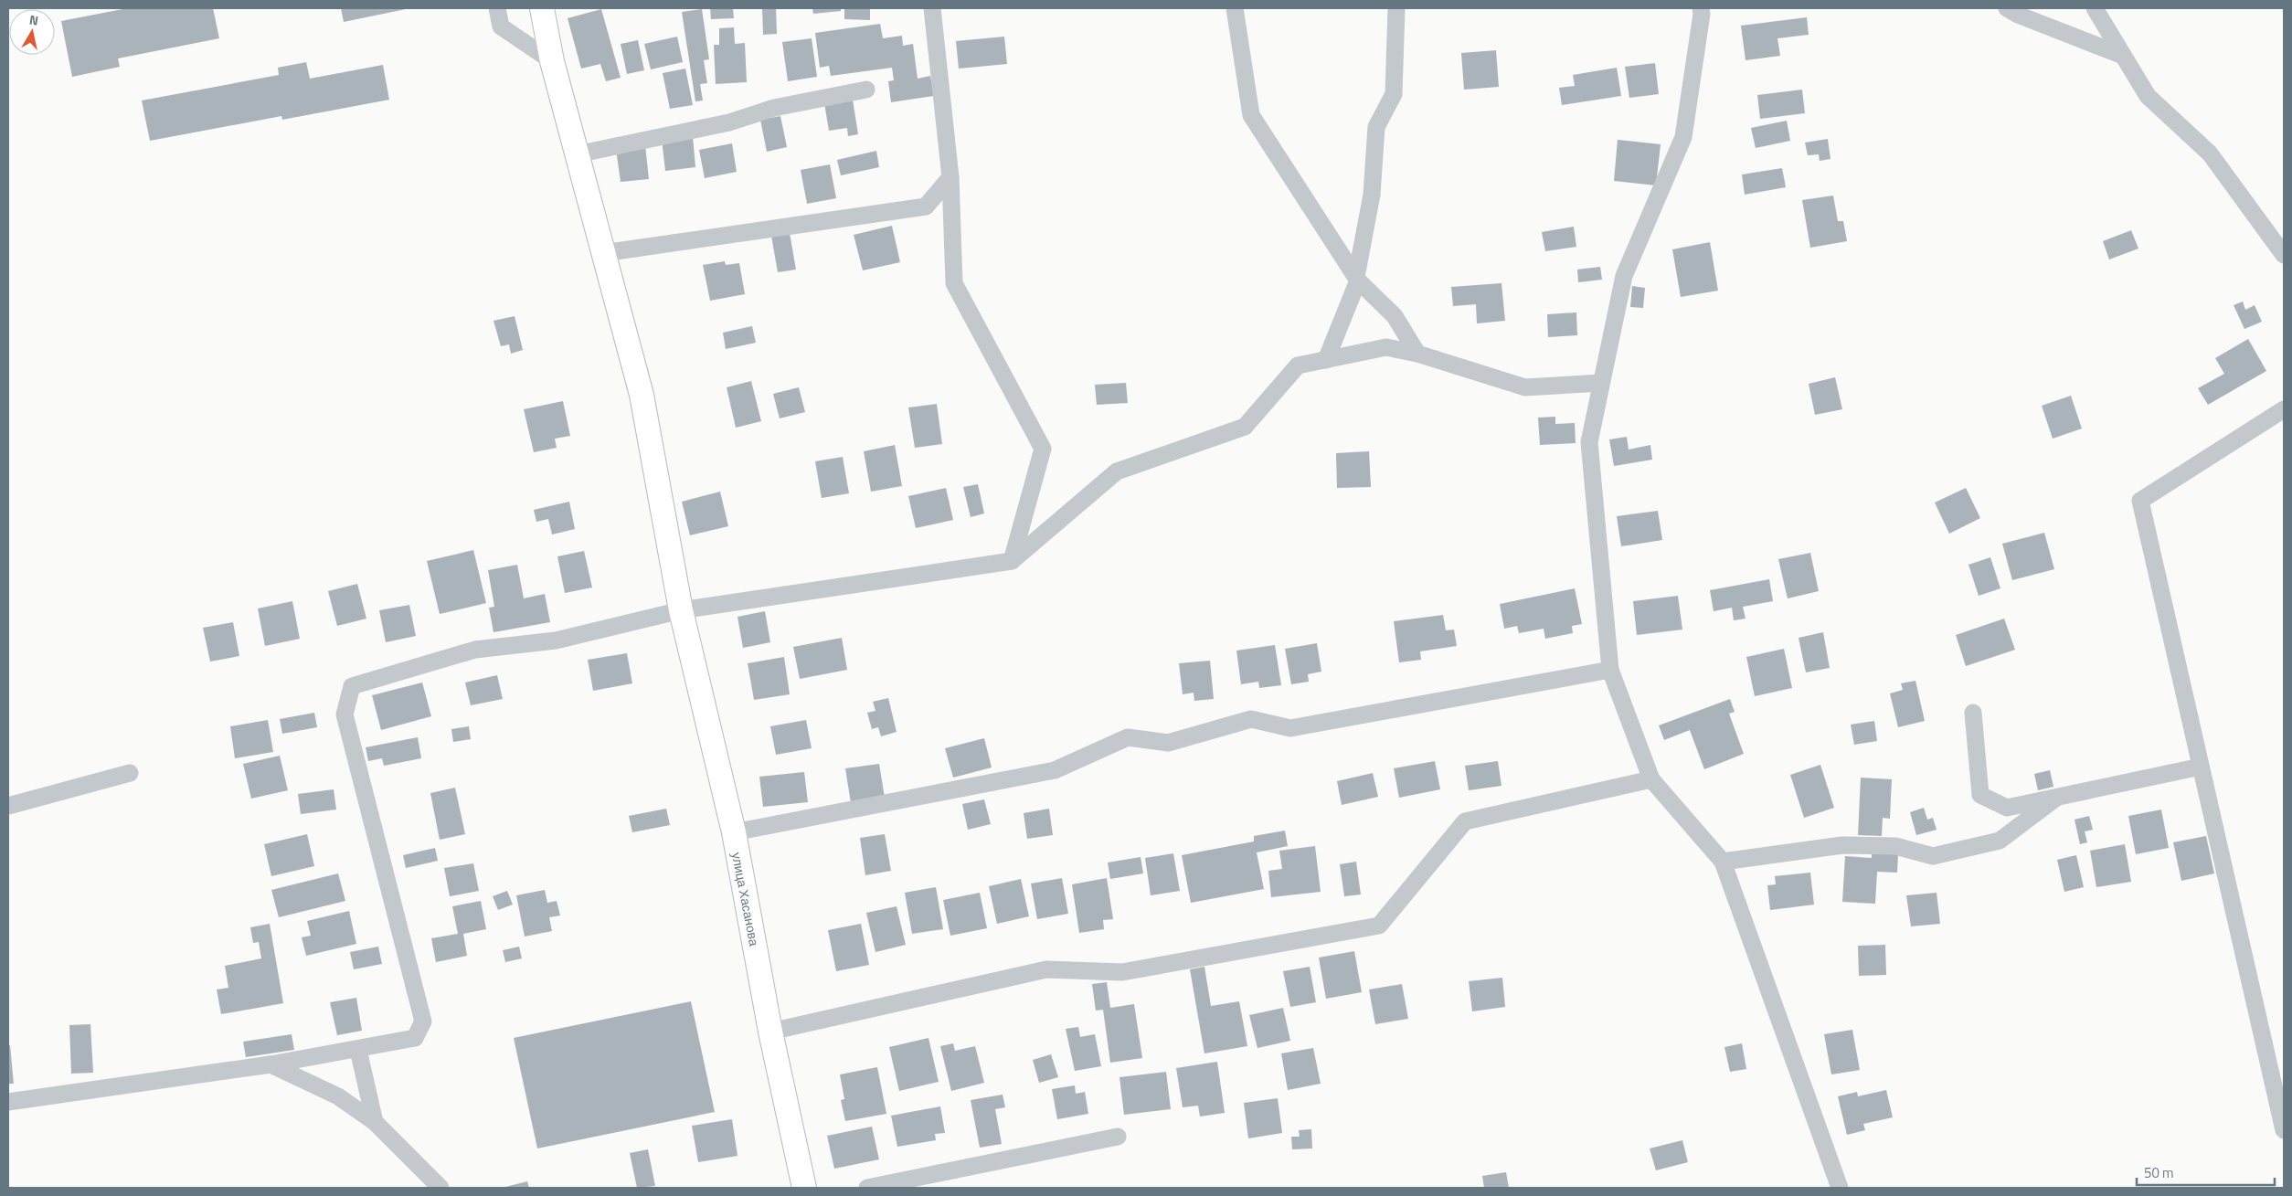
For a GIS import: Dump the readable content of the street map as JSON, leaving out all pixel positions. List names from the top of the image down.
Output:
{
  "streets": {
    "street": ["улица Хасанова"]
  },
  "scale_bar": "50 m",
  "north": "top"
}
